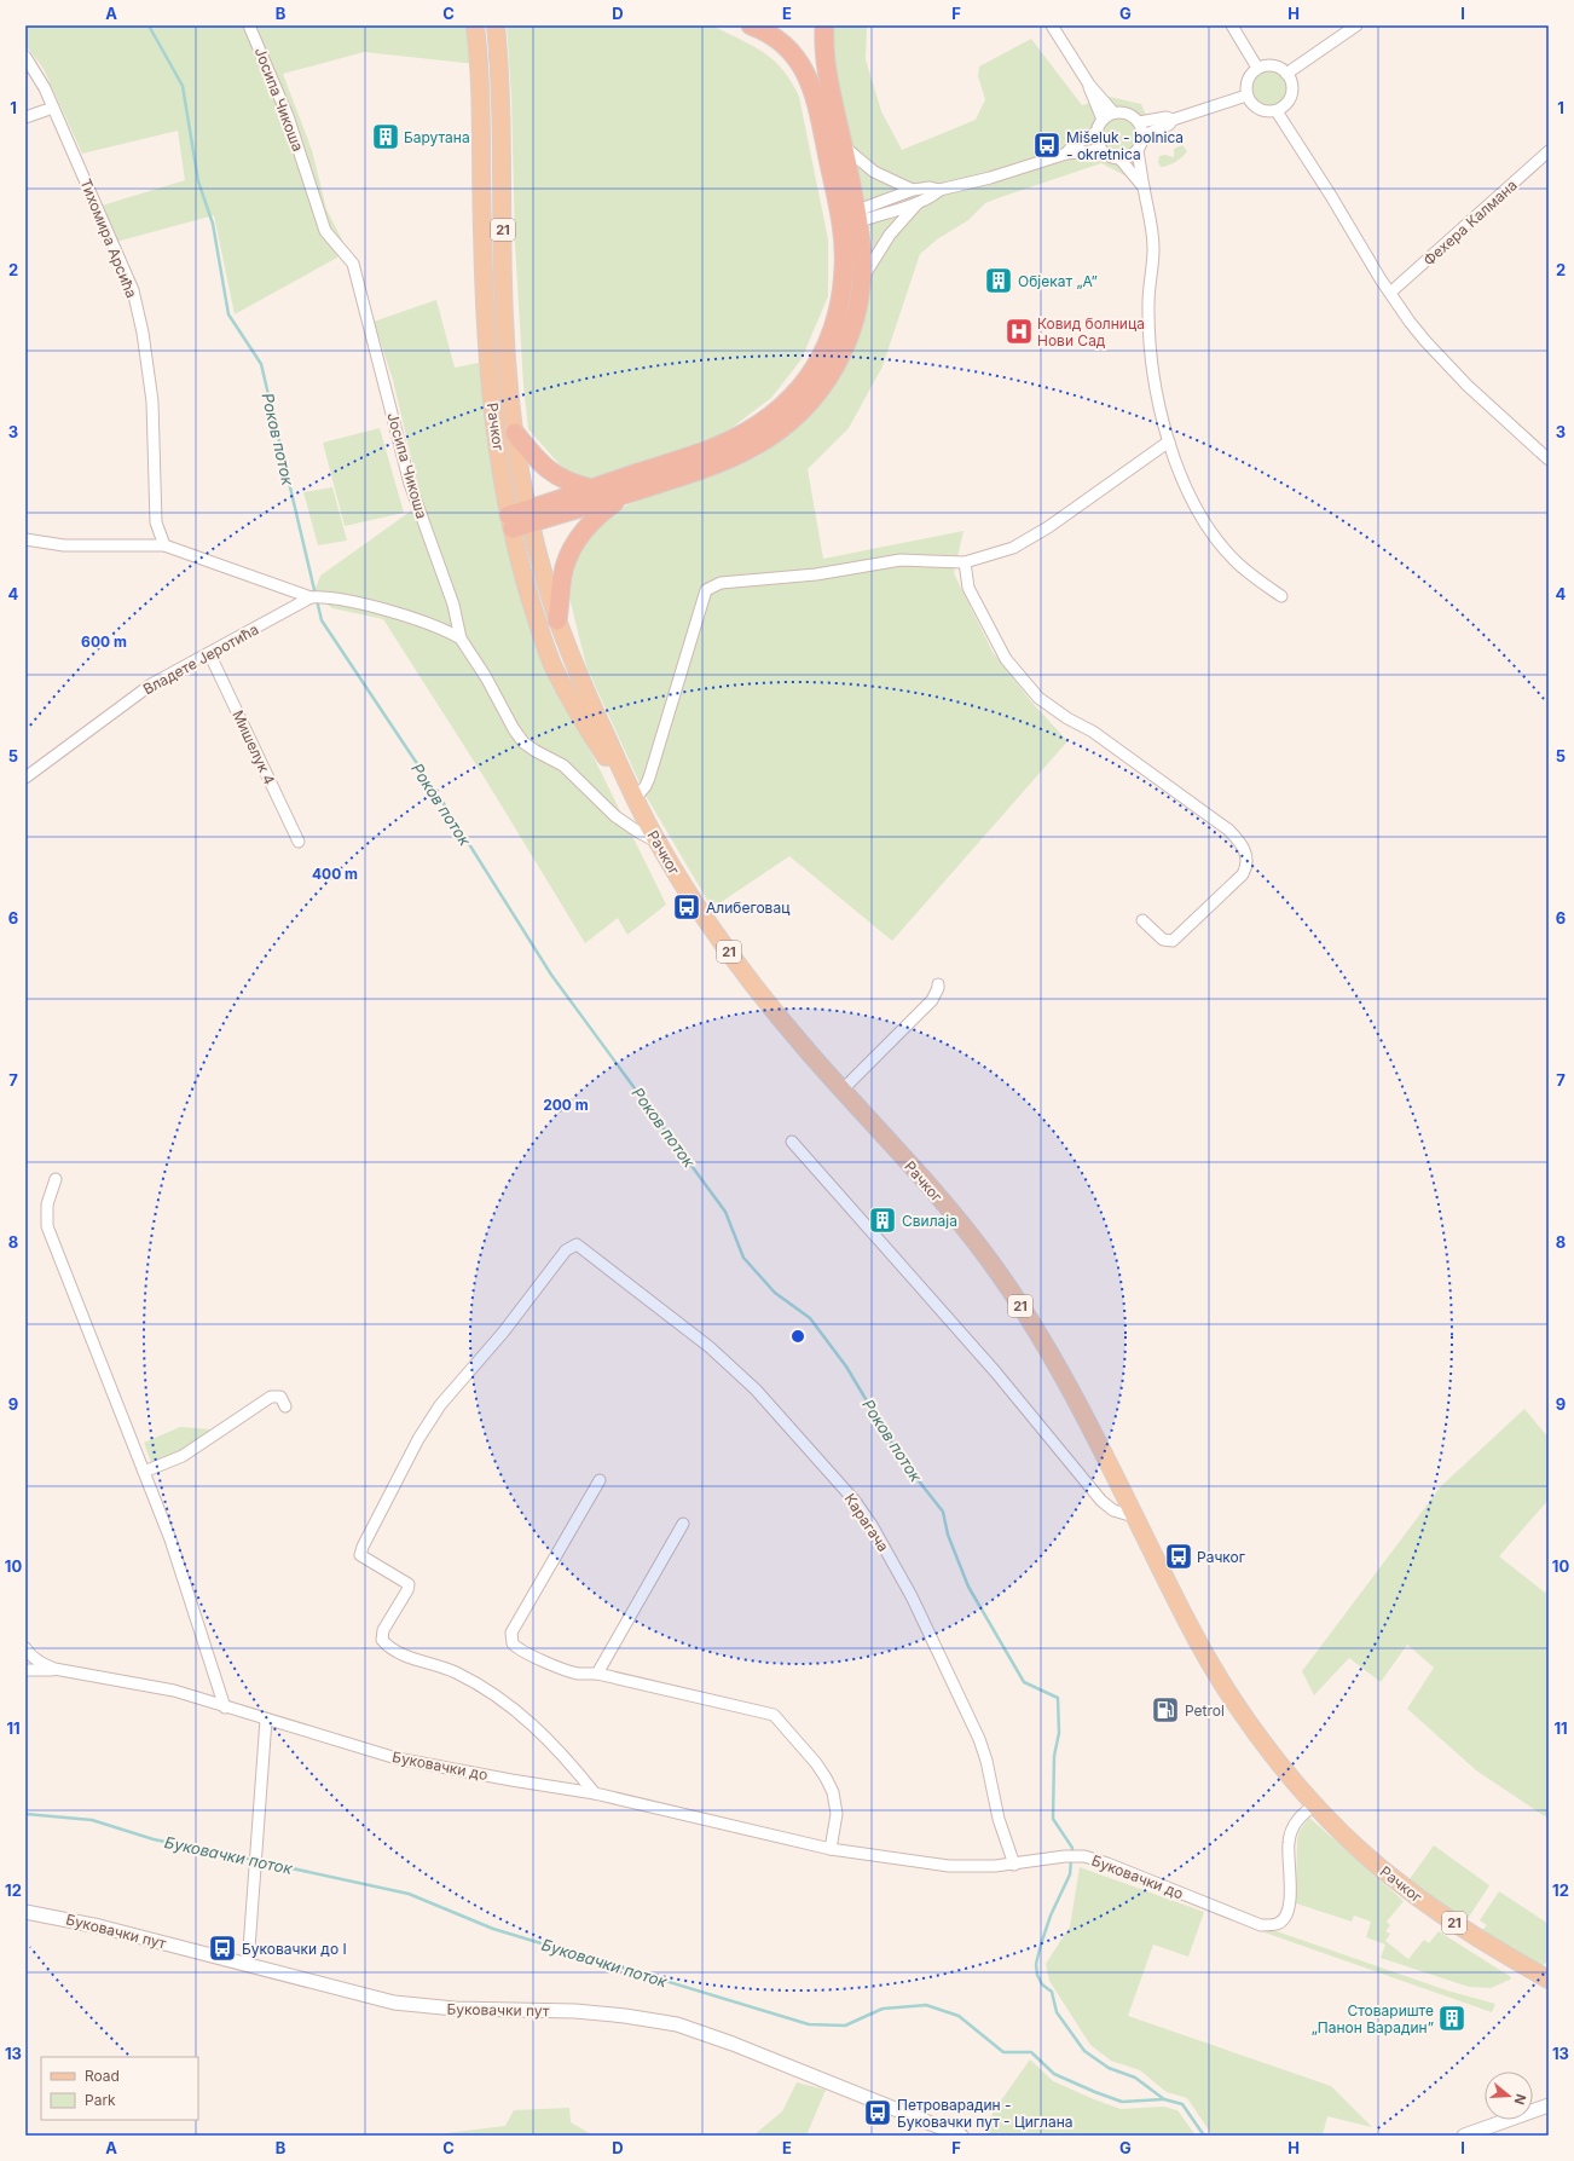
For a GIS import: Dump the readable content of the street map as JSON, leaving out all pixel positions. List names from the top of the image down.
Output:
{
  "streets": {
    "main road": ["21", "Рачког"],
    "street": [
      "Јосипа Чикоша",
      "Фехера Калмана",
      "Тихомира Арсића",
      "Владете Јеротића",
      "Мишелук 4",
      "Карагача",
      "Буковачки до",
      "Буковачки пут"
    ]
  },
  "crossings": [
    ["Јосипа Чикоша", "Рачког"],
    ["Рачког", "Буковачки до"],
    ["Владете Јеротића", "Мишелук 4"],
    ["Карагача", "Буковачки до"]
  ],
  "water": ["Роков поток", "Буковачки поток"],
  "places": {
    "building": [
      "Барутана",
      "Објекат „А”",
      "Свилаја",
      "Стовариште „Панон Варадин”"
    ],
    "bus stop": [
      "Mišeluk - bolnica - okretnica",
      "Алибеговац",
      "Рачког",
      "Буковачки до I",
      "Петроварадин - Буковачки пут - Циглана"
    ],
    "hospital": ["Ковид болница Нови Сад"],
    "fuel station": ["Petrol"]
  },
  "legend": ["Road", "Park"],
  "north": "right",
  "grid": {
    "columns": [
      "A",
      "B",
      "C",
      "D",
      "E",
      "F",
      "G",
      "H",
      "I"
    ],
    "rows": [
      "1",
      "2",
      "3",
      "4",
      "5",
      "6",
      "7",
      "8",
      "9",
      "10",
      "11",
      "12",
      "13"
    ]
  },
  "rings": ["600 m", "400 m", "200 m"]
}
